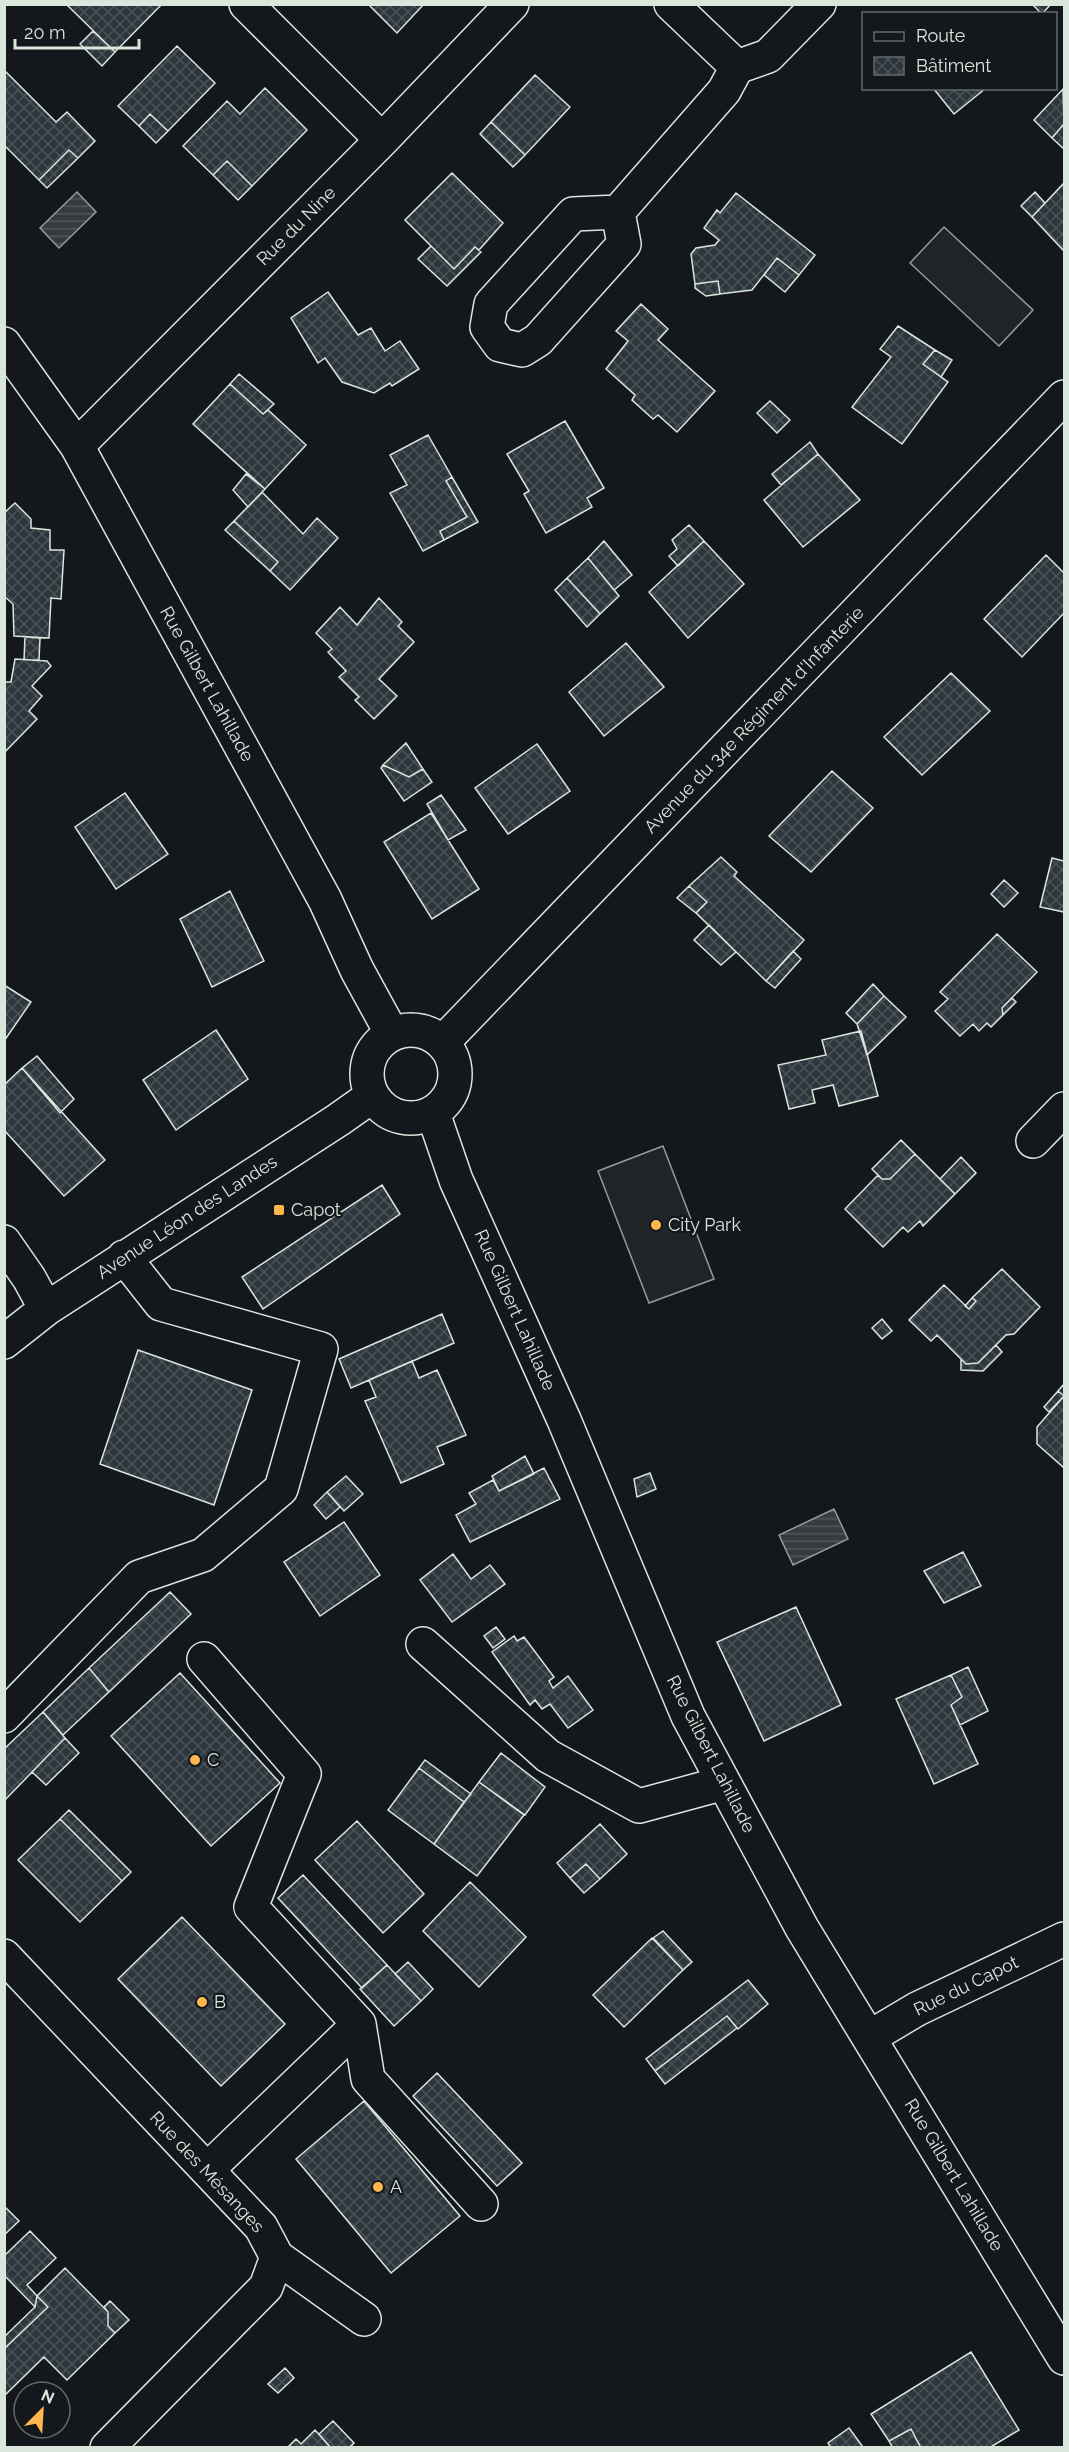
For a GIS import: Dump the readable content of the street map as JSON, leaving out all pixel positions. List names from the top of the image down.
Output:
{
  "streets": {
    "street": [
      "Rue du Nine",
      "Rue Gilbert Lahillade",
      "Avenue du 34e Régiment d'Infanterie",
      "Avenue Léon des Landes",
      "Rue du Capot",
      "Rue des Mésanges"
    ]
  },
  "crossings": [
    ["Rue du Nine", "Rue Gilbert Lahillade"],
    ["Rue Gilbert Lahillade", "Avenue du 34e Régiment d'Infanterie"],
    ["Rue Gilbert Lahillade", "Avenue Léon des Landes"],
    ["Rue Gilbert Lahillade", "Rue du Capot"],
    ["Avenue du 34e Régiment d'Infanterie", "Avenue Léon des Landes"]
  ],
  "places": {
    "transit": ["Capot"],
    "other": [
      "City Park",
      "C",
      "B",
      "A"
    ]
  },
  "legend": ["Route", "Bâtiment"],
  "scale_bar": "20 m",
  "north": "top right"
}
